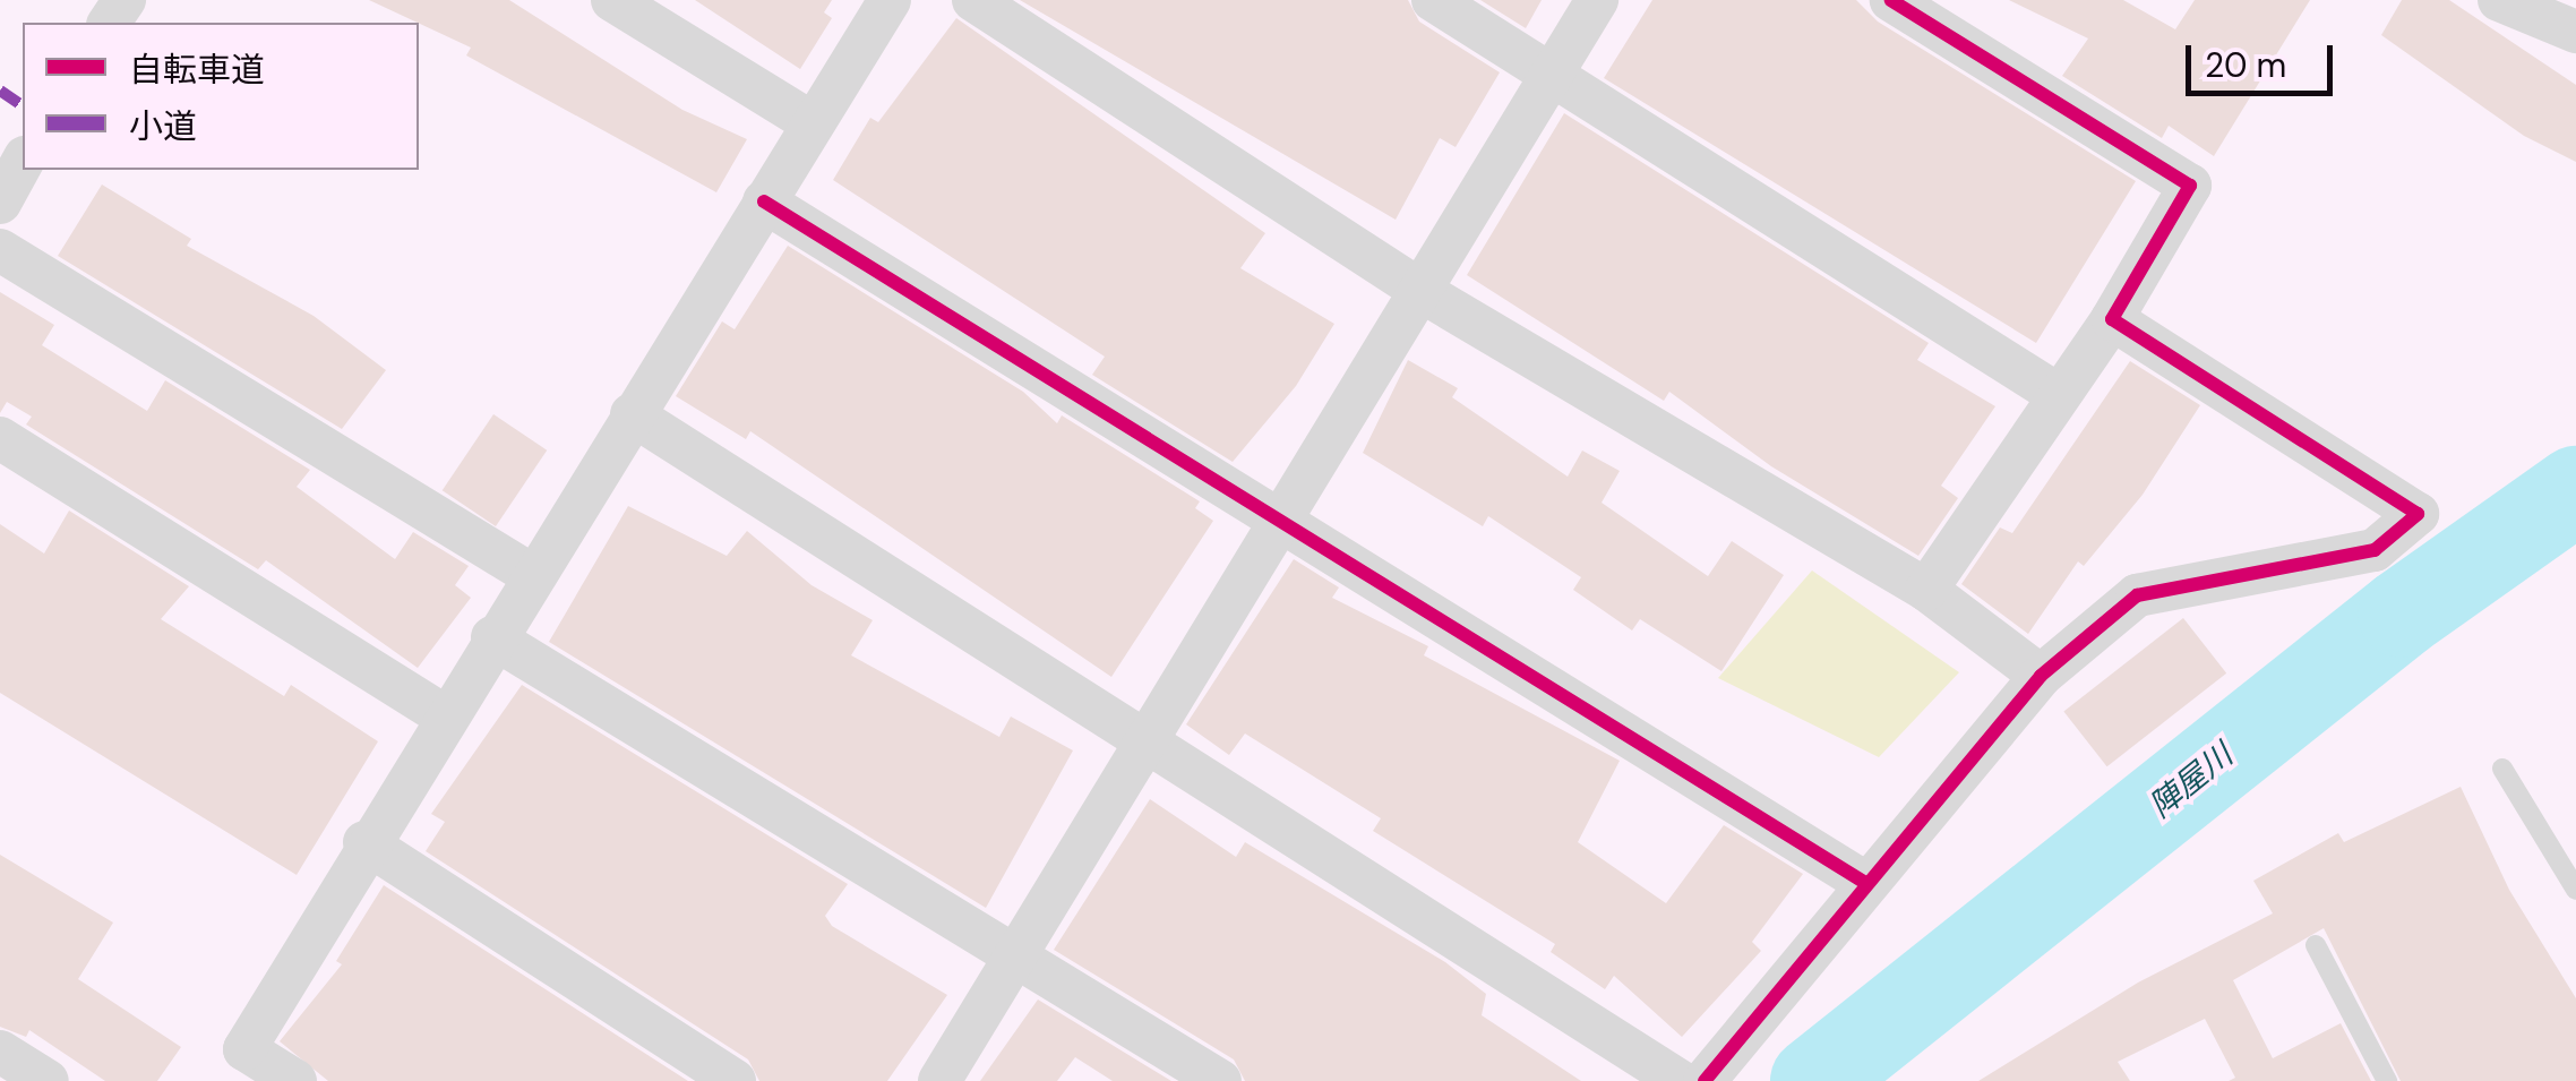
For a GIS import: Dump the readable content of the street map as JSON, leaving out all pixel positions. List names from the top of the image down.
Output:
{
  "water": ["陣屋川"],
  "legend": ["自転車道", "小道"],
  "scale_bar": "20 m"
}
